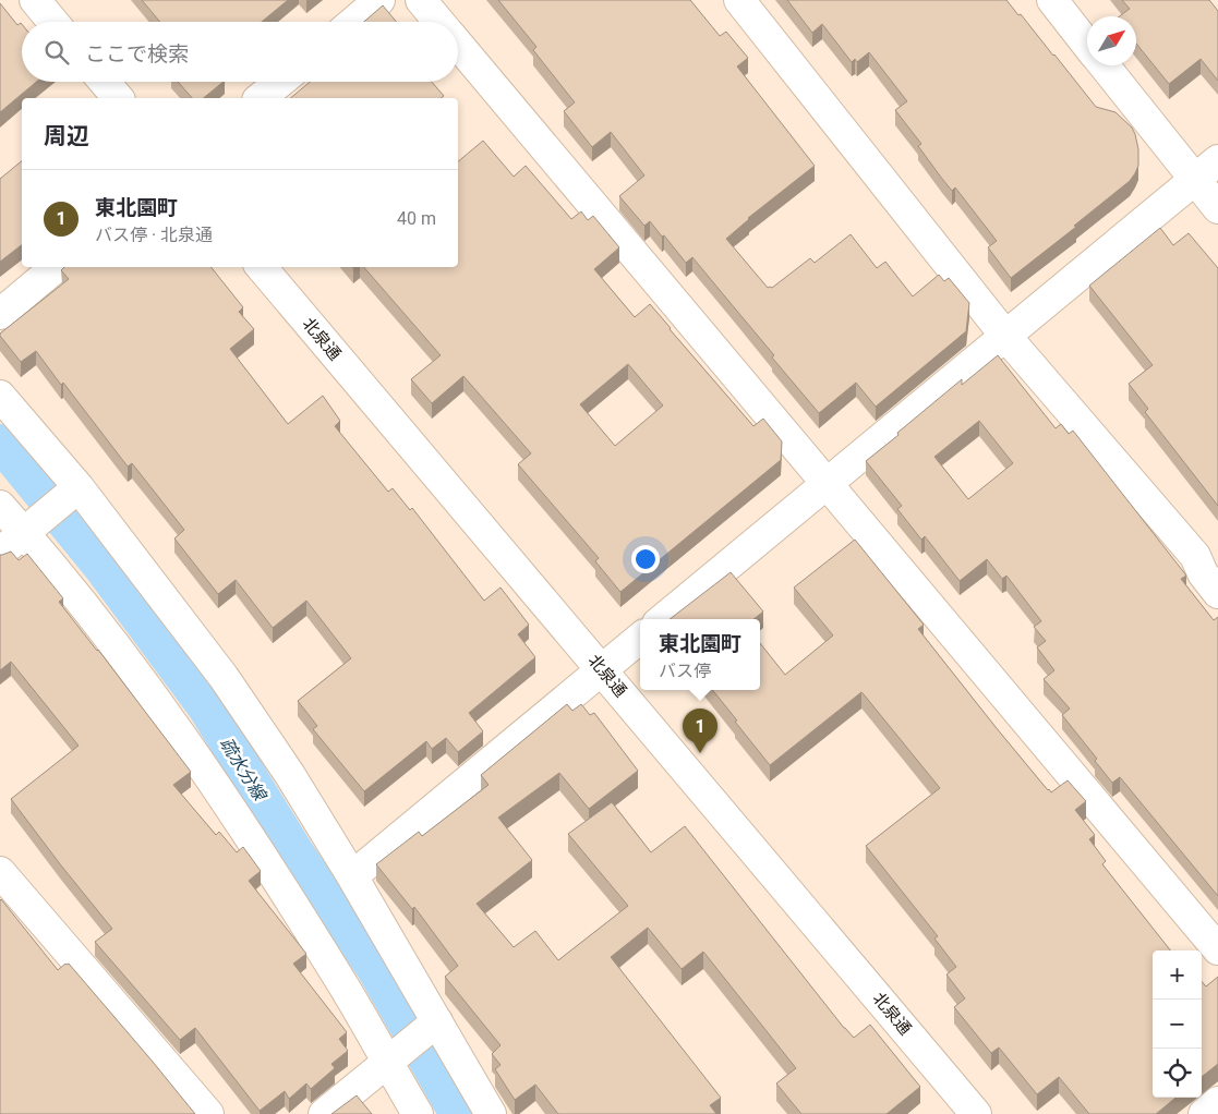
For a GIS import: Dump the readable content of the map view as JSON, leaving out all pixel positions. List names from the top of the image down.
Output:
{
  "streets": {
    "street": ["北泉通"]
  },
  "water": ["疏水分線"],
  "north": "top right",
  "page": {
    "search": "ここで検索",
    "heading": "周辺",
    "list": [
      {
        "mark": "1",
        "name": "東北園町",
        "note": "バス停 · 北泉通",
        "value": "40 m"
      }
    ],
    "popup": ["東北園町", "バス停"],
    "pins": "1",
    "map_buttons": ["+", "−"]
  }
}
